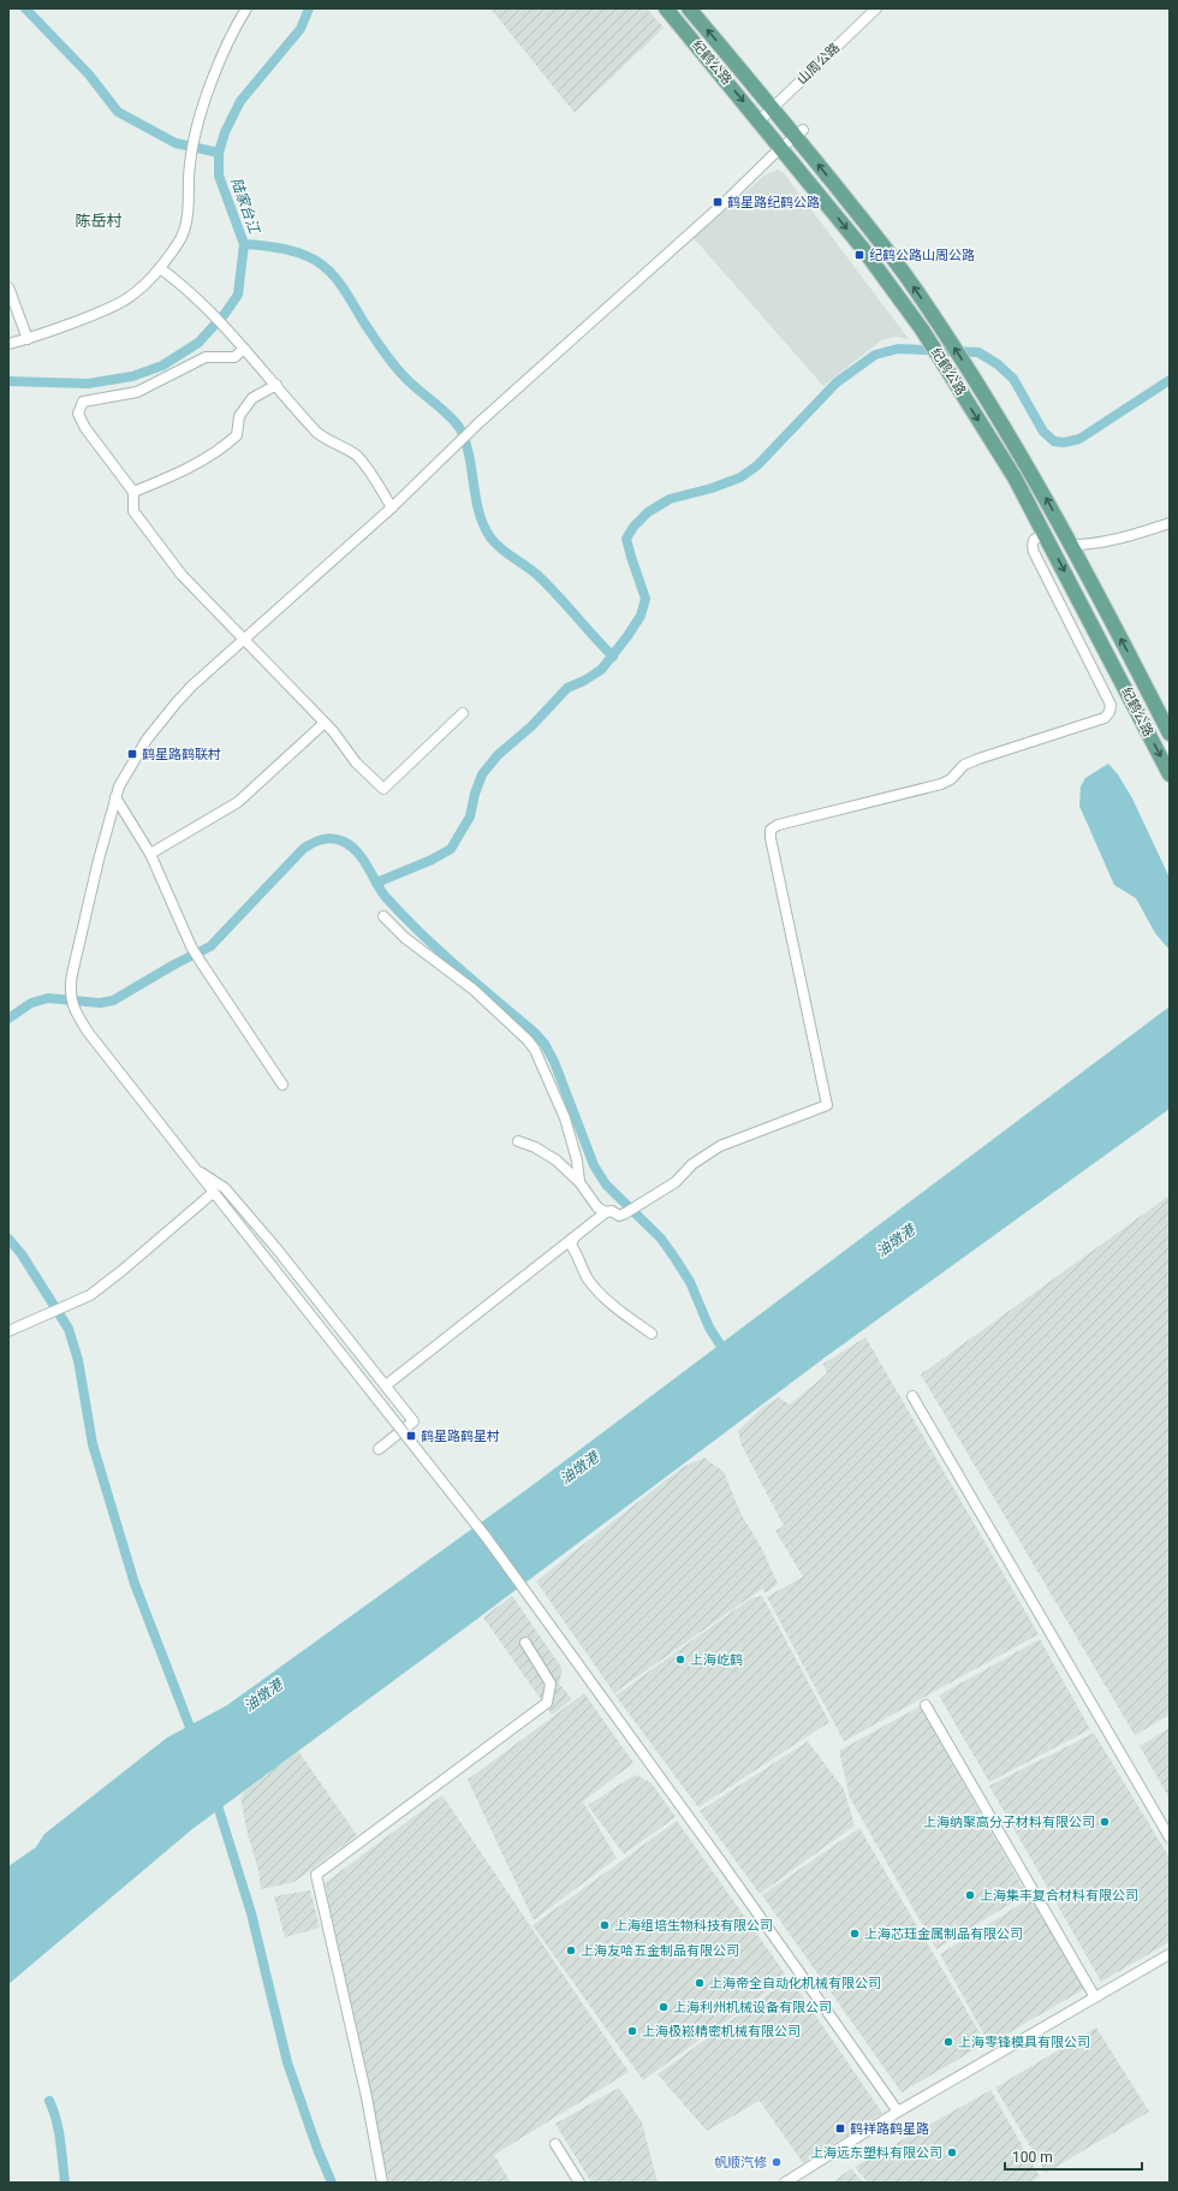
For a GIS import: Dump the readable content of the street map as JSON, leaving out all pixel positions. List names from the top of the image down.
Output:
{
  "streets": {
    "main road": ["纪鹤公路"],
    "street": ["山周公路"]
  },
  "crossings": [
    ["纪鹤公路", "山周公路"]
  ],
  "districts": ["陈岳村"],
  "water": ["陆家台江", "油墩港"],
  "places": {
    "transit": [
      "鹤星路纪鹤公路",
      "纪鹤公路山周公路",
      "鹤星路鹤联村",
      "鹤星路鹤星村",
      "鹤祥路鹤星路"
    ],
    "other": [
      "上海屹鹤",
      "上海纳聚高分子材料有限公司",
      "上海集丰复合材料有限公司",
      "上海组培生物科技有限公司",
      "上海芯珏金属制品有限公司",
      "上海友哈五金制品有限公司",
      "上海帝全自动化机械有限公司",
      "上海利州机械设备有限公司",
      "上海极崧精密机械有限公司",
      "上海零锋模具有限公司",
      "上海远东塑料有限公司",
      "帆顺汽修"
    ]
  },
  "scale_bar": "100 m"
}
